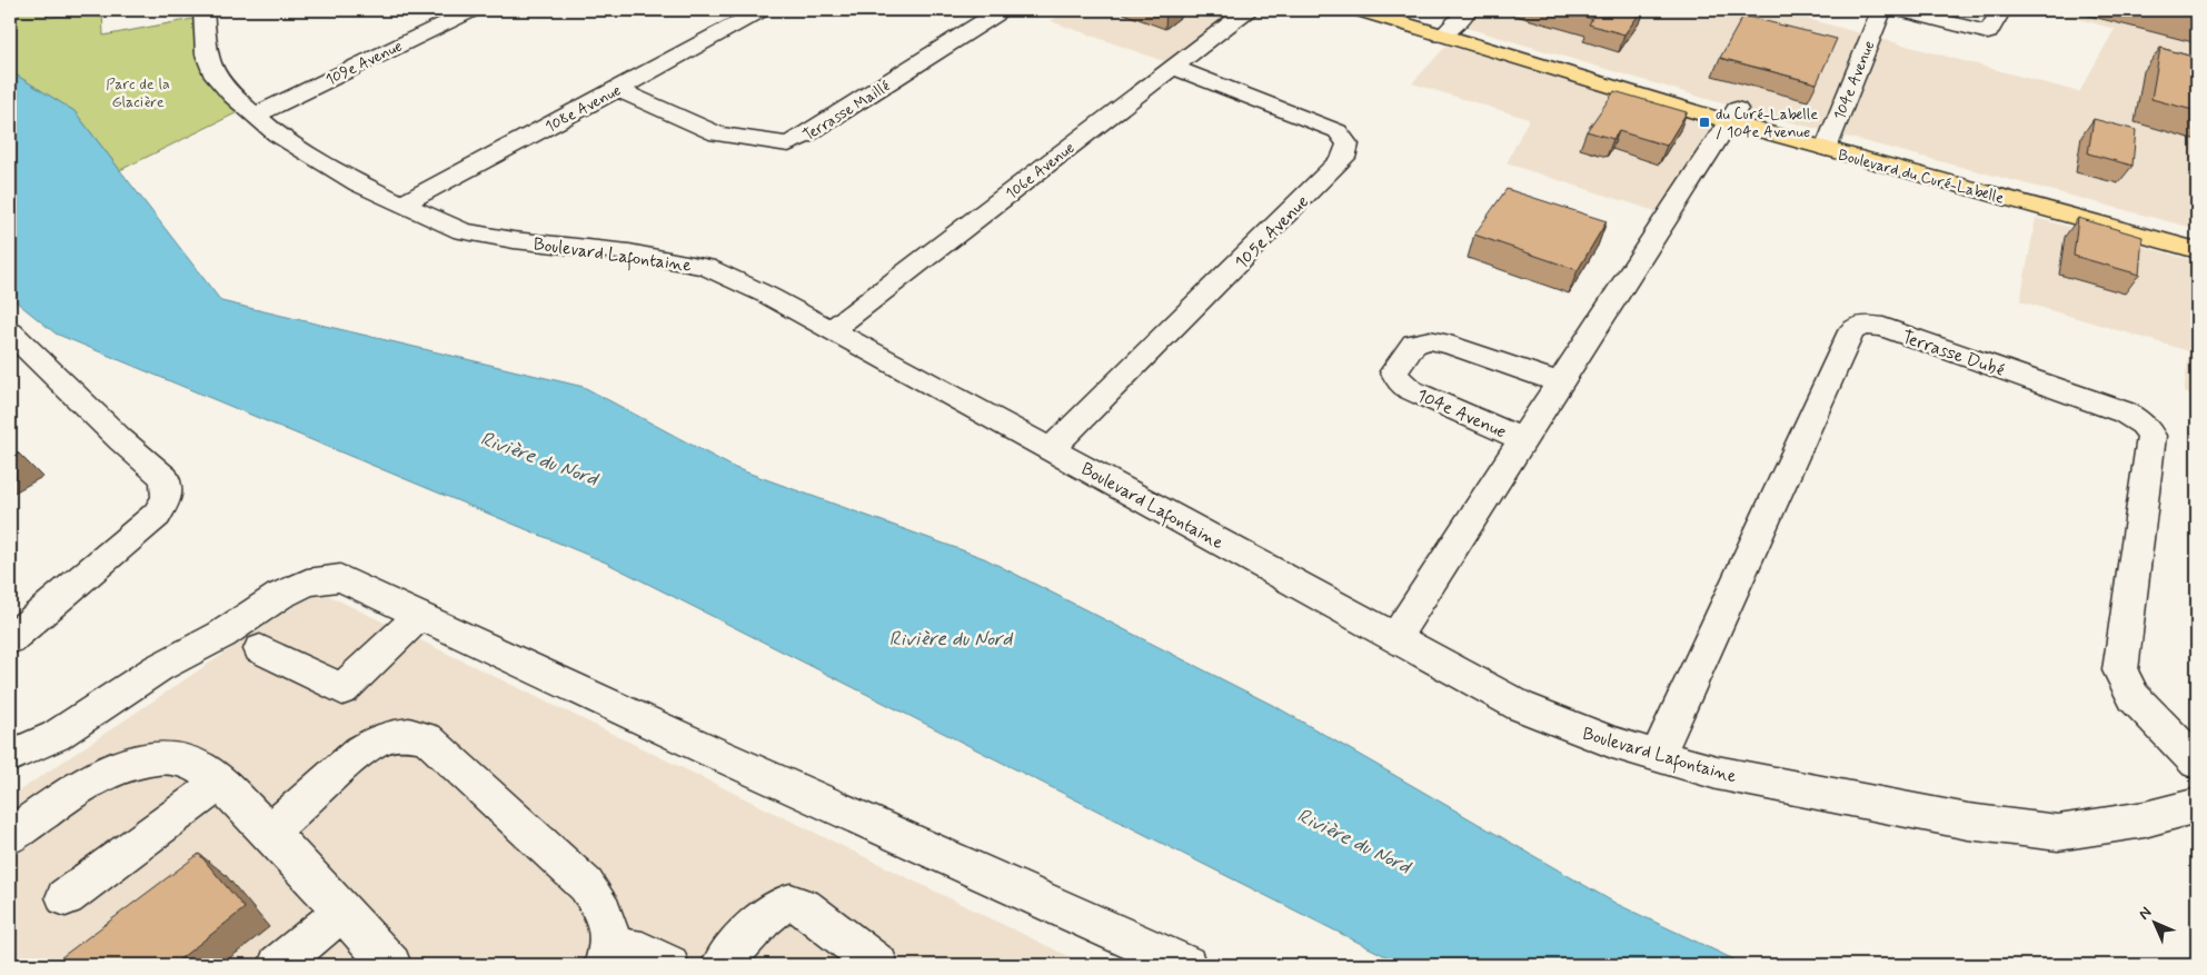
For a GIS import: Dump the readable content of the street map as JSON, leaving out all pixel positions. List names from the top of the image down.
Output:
{
  "streets": {
    "main road": ["Boulevard du Curé-Labelle"],
    "street": [
      "109e Avenue",
      "104e Avenue",
      "108e Avenue",
      "Terrasse Maillé",
      "106e Avenue",
      "105e Avenue",
      "Boulevard Lafontaine",
      "Terrasse Dubé"
    ]
  },
  "crossings": [
    ["109e Avenue", "Boulevard Lafontaine"],
    ["104e Avenue", "Boulevard du Curé-Labelle"],
    ["104e Avenue", "Boulevard Lafontaine"],
    ["108e Avenue", "Terrasse Maillé"],
    ["108e Avenue", "Boulevard Lafontaine"],
    ["106e Avenue", "105e Avenue"],
    ["106e Avenue", "Boulevard Lafontaine"],
    ["105e Avenue", "Boulevard Lafontaine"],
    ["Boulevard Lafontaine", "Terrasse Dubé"]
  ],
  "water": ["Rivière du Nord"],
  "parks": ["Parc de la Glacière"],
  "places": {
    "transit": ["du Curé-Labelle / 104e Avenue"]
  },
  "north": "top left"
}
